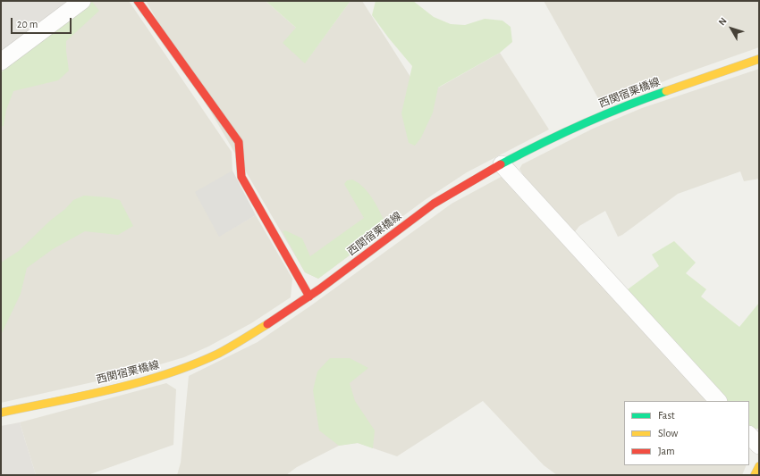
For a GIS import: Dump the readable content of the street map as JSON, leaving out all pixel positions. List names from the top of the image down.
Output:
{
  "streets": {
    "main road": ["西関宿栗橋線"]
  },
  "legend": ["Fast", "Slow", "Jam"],
  "scale_bar": "20 m",
  "north": "top left"
}
